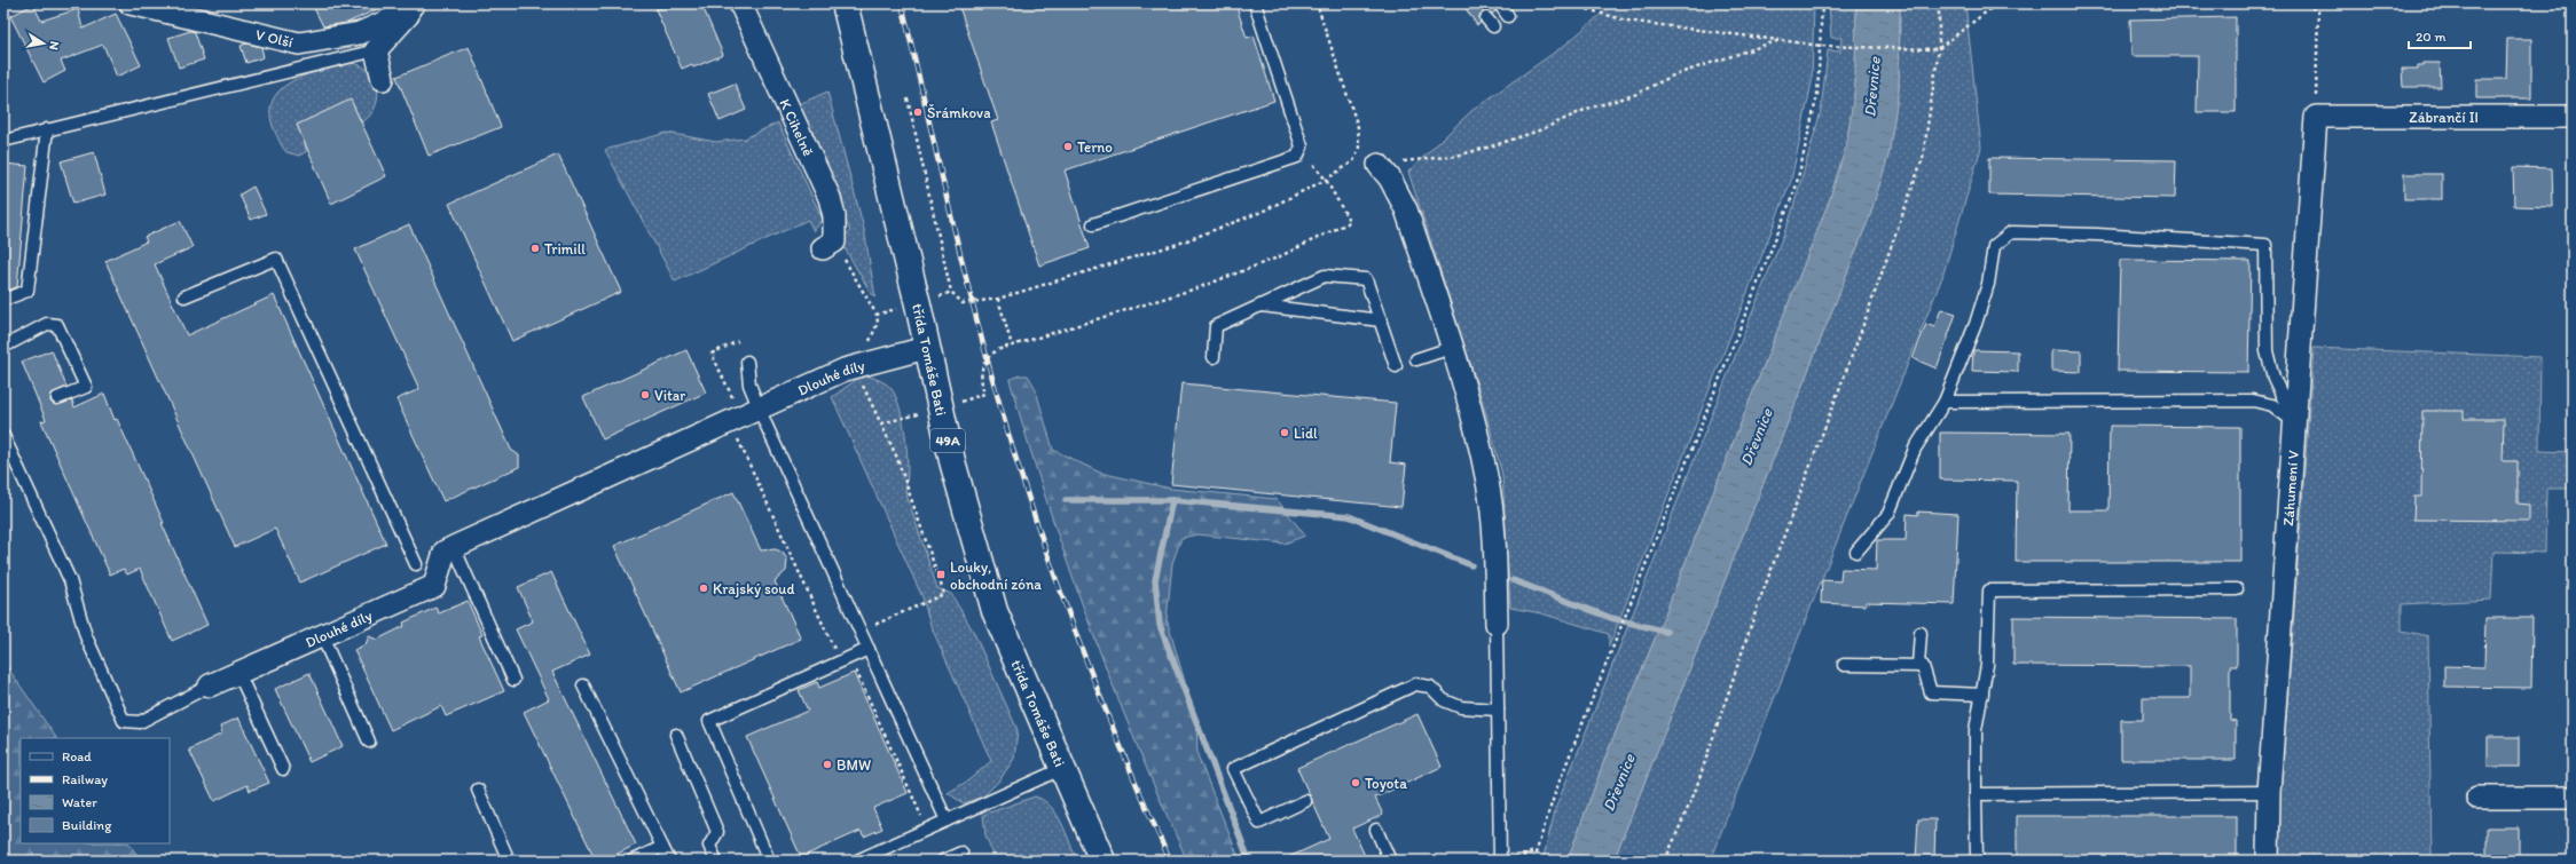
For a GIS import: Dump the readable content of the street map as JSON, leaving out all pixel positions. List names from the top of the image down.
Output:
{
  "streets": {
    "main road": ["třída Tomáše Bati", "49A"],
    "street": [
      "V Olší",
      "Zábrančí II",
      "K Cihelně",
      "Dlouhé díly",
      "Záhumení V"
    ]
  },
  "crossings": [
    ["Zábrančí II", "Záhumení V"],
    ["třída Tomáše Bati", "Dlouhé díly"]
  ],
  "water": ["Dřevnice"],
  "places": {
    "other": [
      "Šrámkova",
      "Terno",
      "Trimill",
      "Vitar",
      "Lidl",
      "Krajský soud",
      "BMW",
      "Toyota"
    ],
    "transit": ["Louky, obchodní zóna"]
  },
  "legend": [
    "Road",
    "Railway",
    "Water",
    "Building"
  ],
  "scale_bar": "20 m",
  "north": "right"
}
